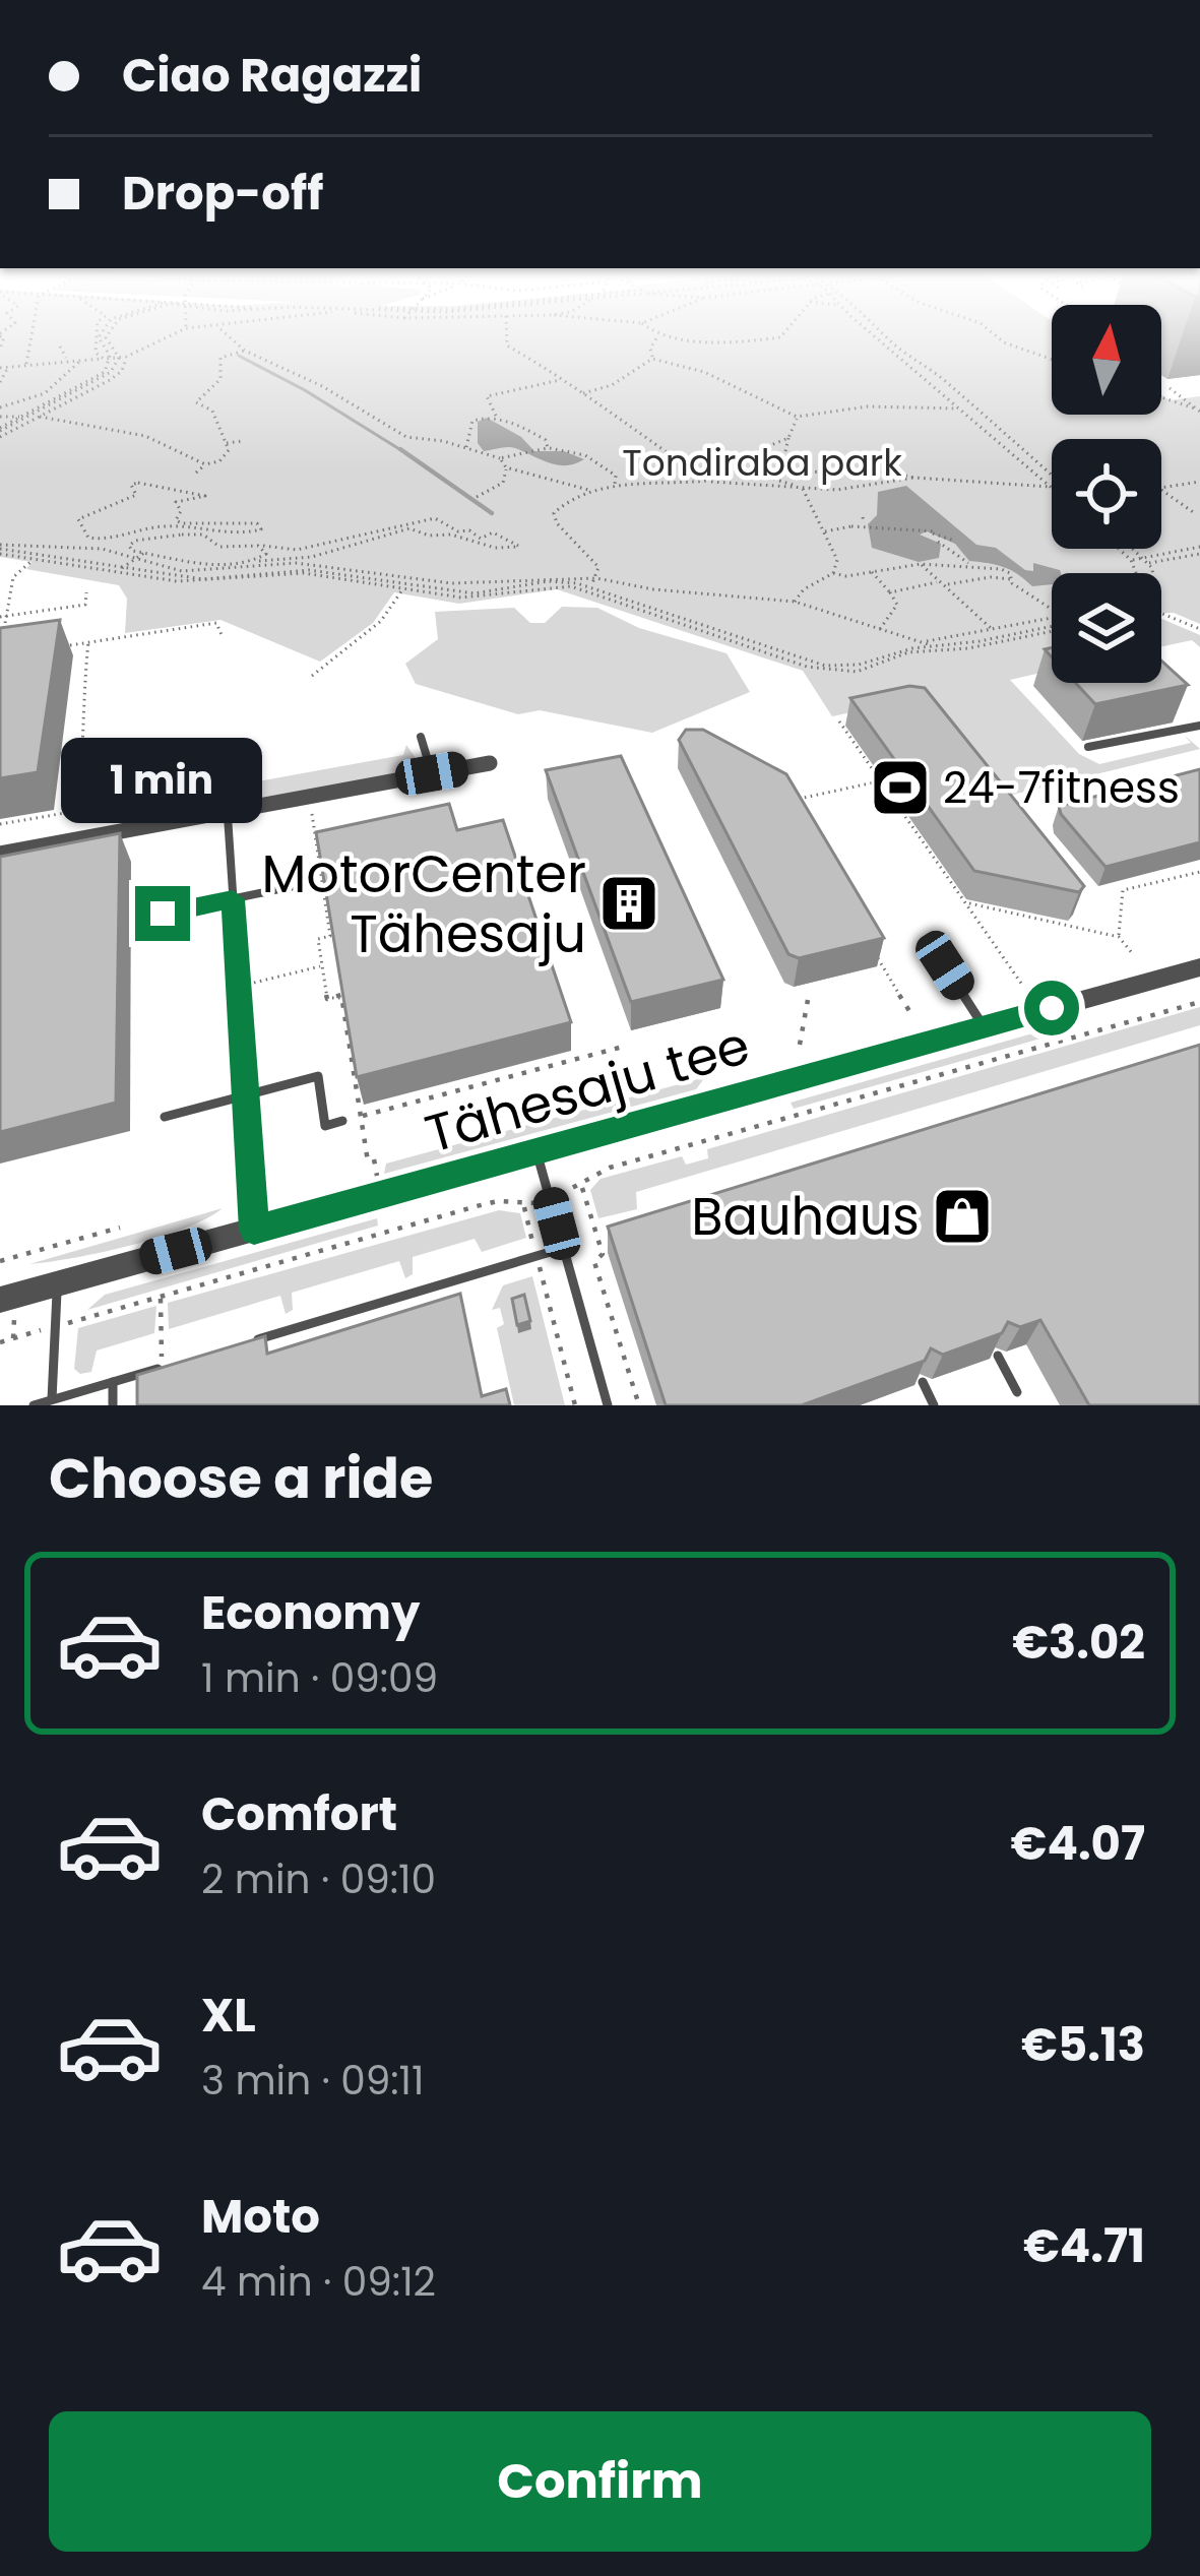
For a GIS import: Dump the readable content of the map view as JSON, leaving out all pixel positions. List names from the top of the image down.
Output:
{
  "streets": {
    "street": ["Tähesaju tee"]
  },
  "parks": ["Tondiraba park"],
  "places": {
    "sports": ["24-7fitness"],
    "building": ["MotorCenter Tähesaju"],
    "shop": ["Bauhaus"]
  },
  "north": "top",
  "page": {
    "banner": ["Ciao Ragazzi", "Drop-off"],
    "bubble": "1 min",
    "heading": "Choose a ride",
    "list": [
      {
        "name": "Economy",
        "note": "1 min · 09:09",
        "value": "€3.02"
      },
      {
        "name": "Comfort",
        "note": "2 min · 09:10",
        "value": "€4.07"
      },
      {
        "name": "XL",
        "note": "3 min · 09:11",
        "value": "€5.13"
      },
      {
        "name": "Moto",
        "note": "4 min · 09:12",
        "value": "€4.71"
      }
    ],
    "buttons": "Confirm"
  }
}
